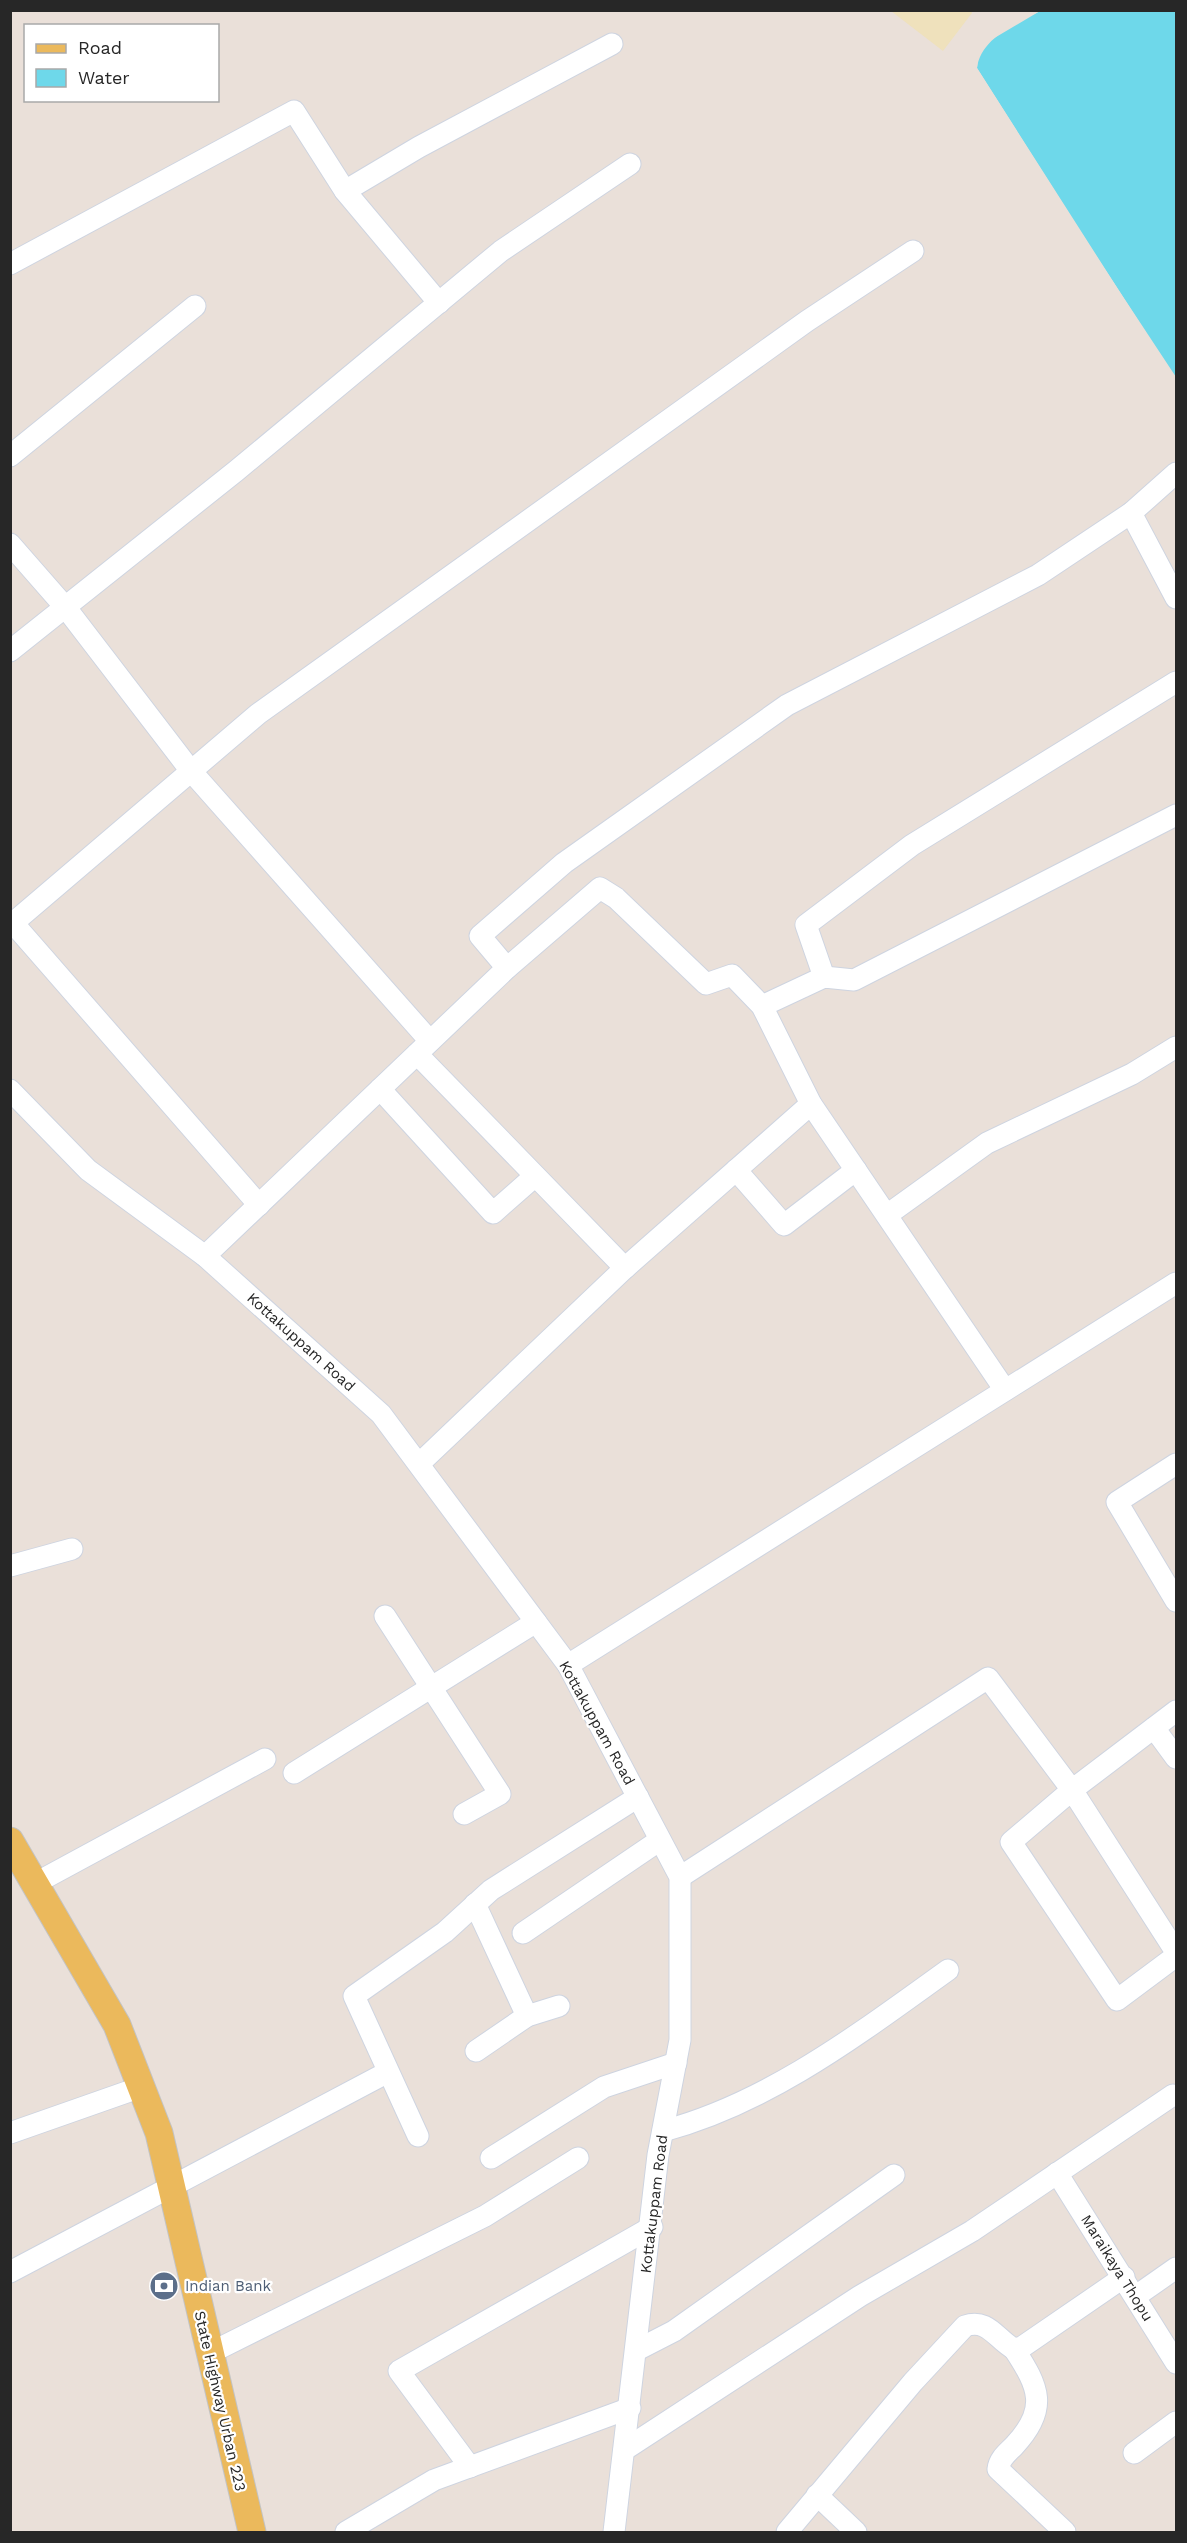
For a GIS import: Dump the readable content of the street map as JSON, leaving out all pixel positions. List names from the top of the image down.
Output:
{
  "streets": {
    "main road": ["State Highway Urban 223"],
    "street": ["Kottakuppam Road", "Maraikaya Thopu"]
  },
  "places": {
    "bank": ["Indian Bank"]
  },
  "legend": ["Road", "Water"]
}
